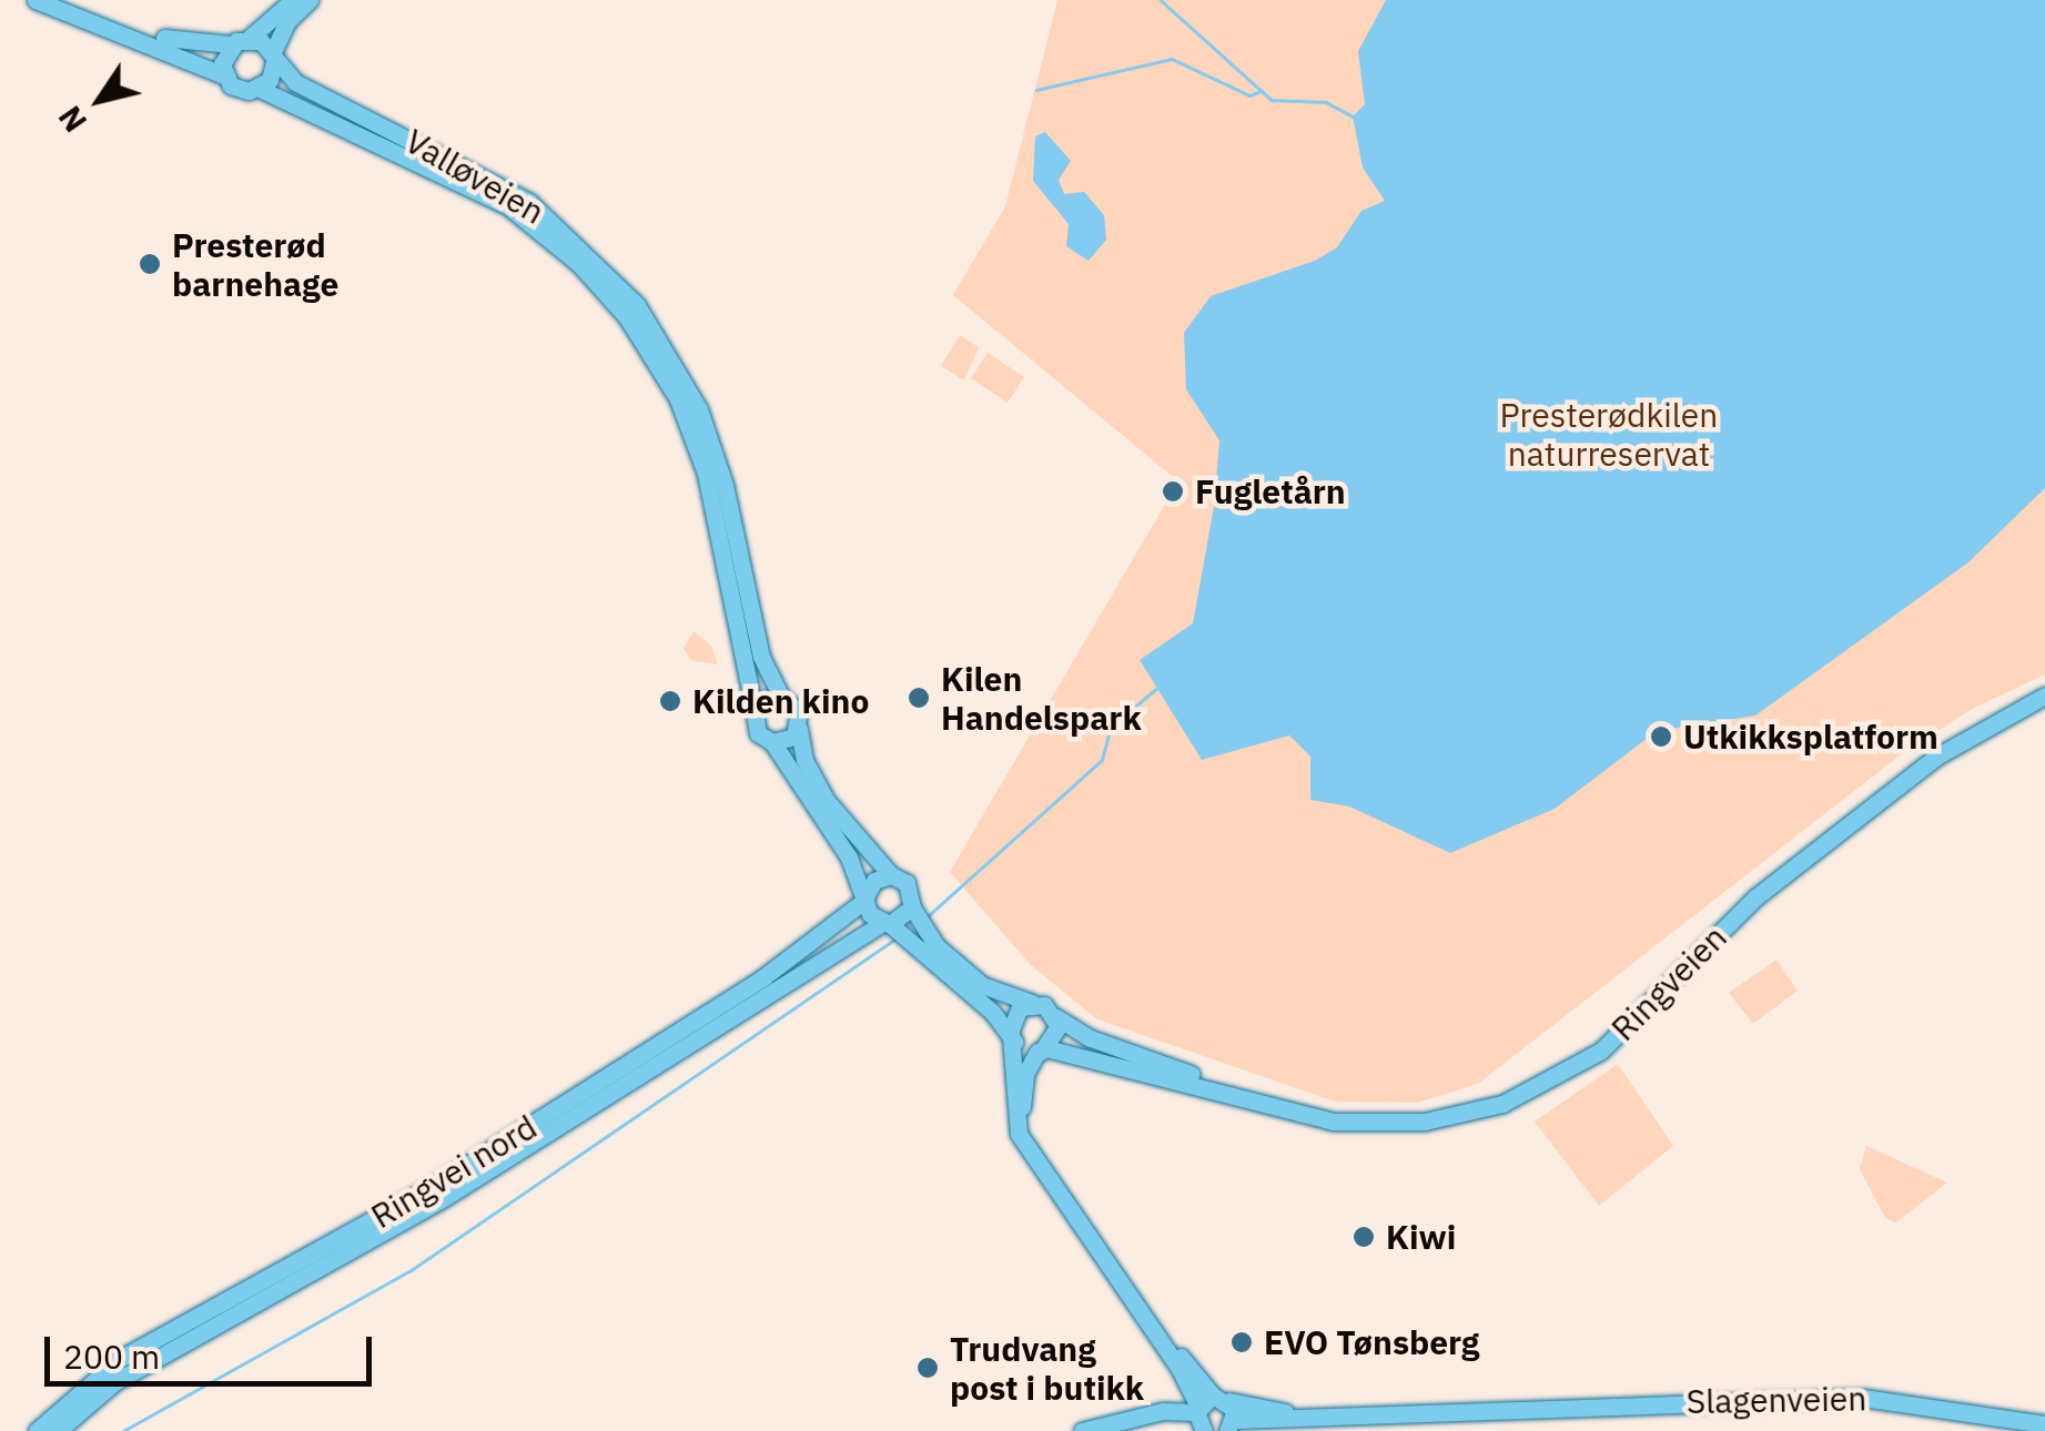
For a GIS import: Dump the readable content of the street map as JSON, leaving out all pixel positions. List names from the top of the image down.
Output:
{
  "streets": {
    "main road": [
      "Valløveien",
      "Ringveien",
      "Ringvei nord",
      "Slagenveien"
    ]
  },
  "crossings": [
    ["Valløveien", "Ringveien"],
    ["Valløveien", "Ringvei nord"],
    ["Ringveien", "Ringvei nord"]
  ],
  "parks": ["Presterødkilen naturreservat"],
  "places": [
    "Presterød barnehage",
    "Fugletårn",
    "Kilen Handelspark",
    "Kilden kino",
    "Utkikksplatform",
    "Kiwi",
    "EVO Tønsberg",
    "Trudvang post i butikk"
  ],
  "scale_bar": "200 m",
  "north": "bottom left"
}
